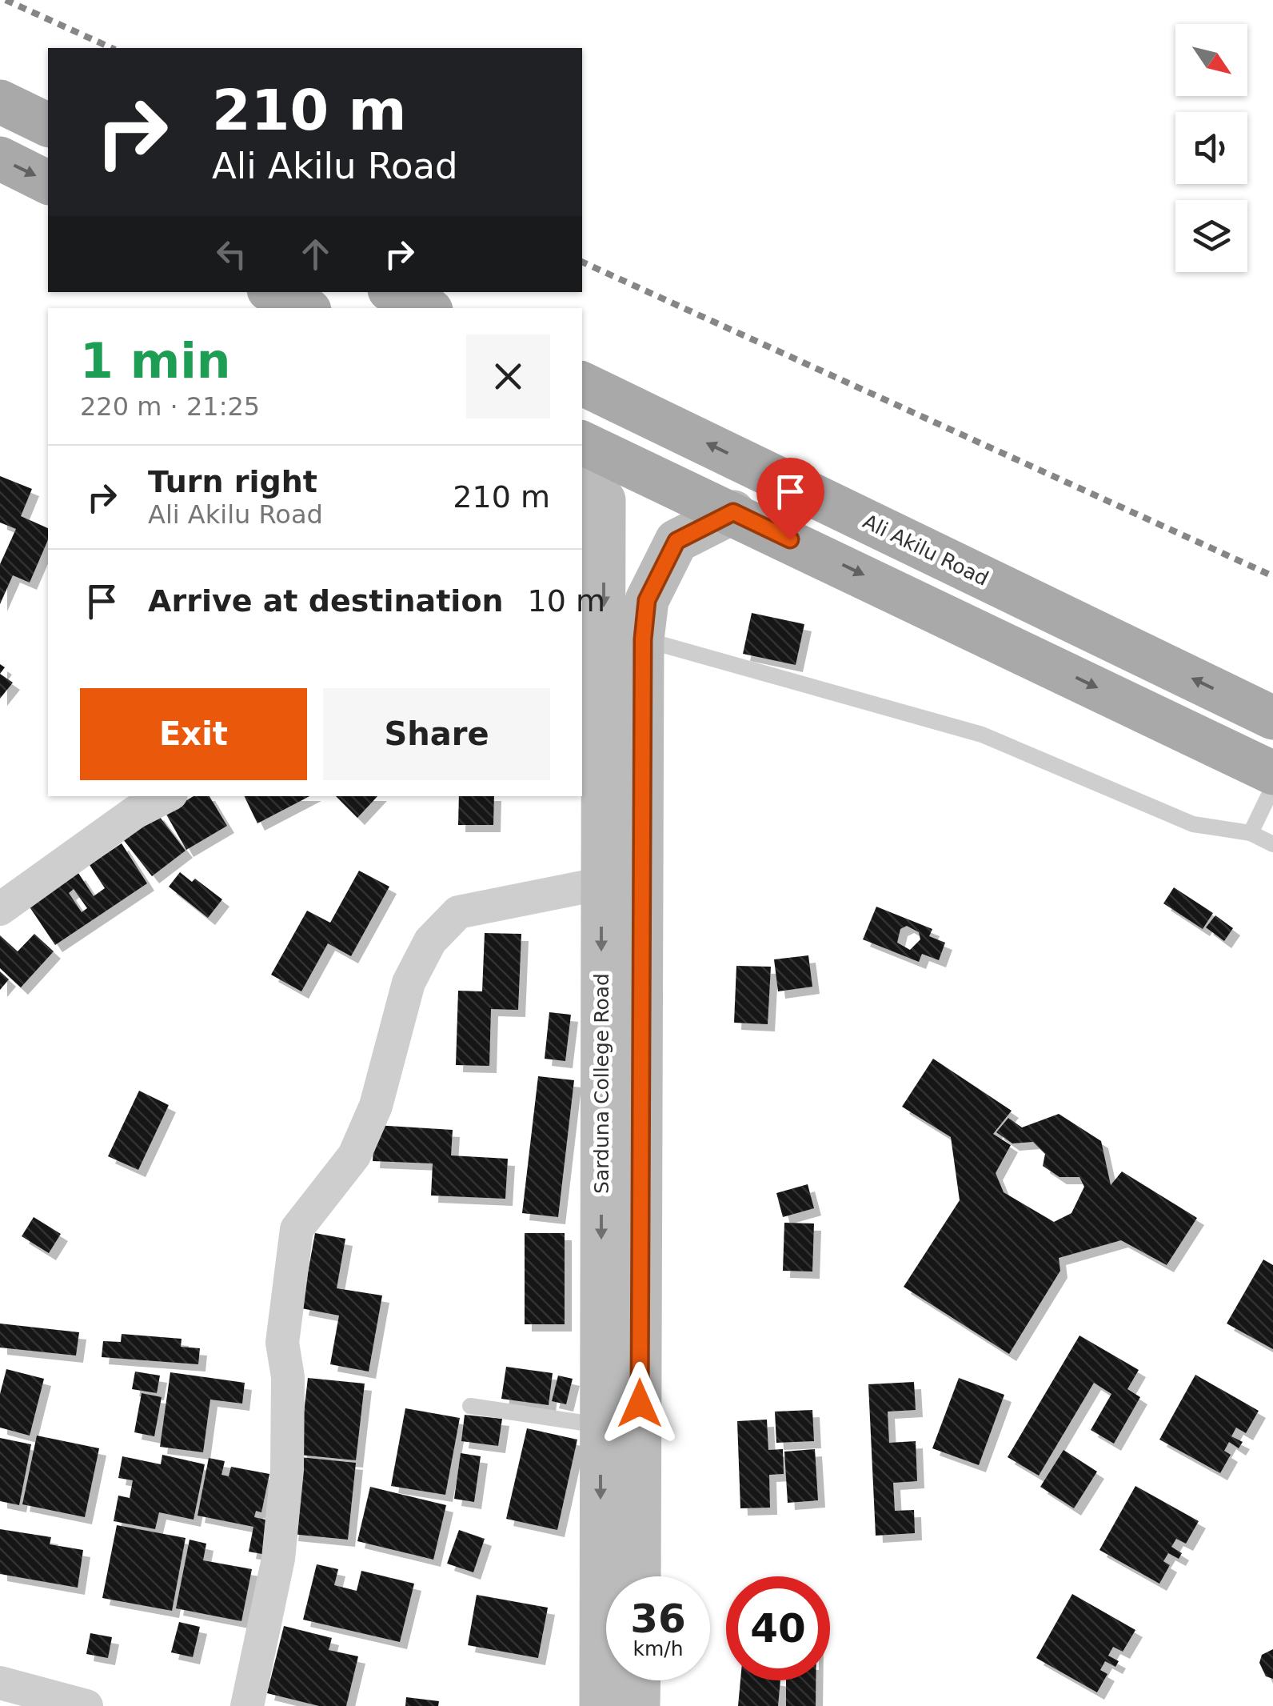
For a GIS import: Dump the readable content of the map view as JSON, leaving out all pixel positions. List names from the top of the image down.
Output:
{
  "streets": {
    "main road": ["Ali Akilu Road"],
    "street": ["Sarduna College Road"]
  },
  "north": "bottom right",
  "page": {
    "turn": ["210 m", "Ali Akilu Road"],
    "heading": ["1 min", "220 m · 21:25"],
    "list": [
      {
        "name": "Turn right",
        "note": "Ali Akilu Road",
        "value": "210 m"
      },
      {
        "name": "Arrive at destination",
        "value": "10 m"
      }
    ],
    "buttons": ["Exit", "Share"],
    "speed": "36 km/h",
    "limit": "40"
  }
}
